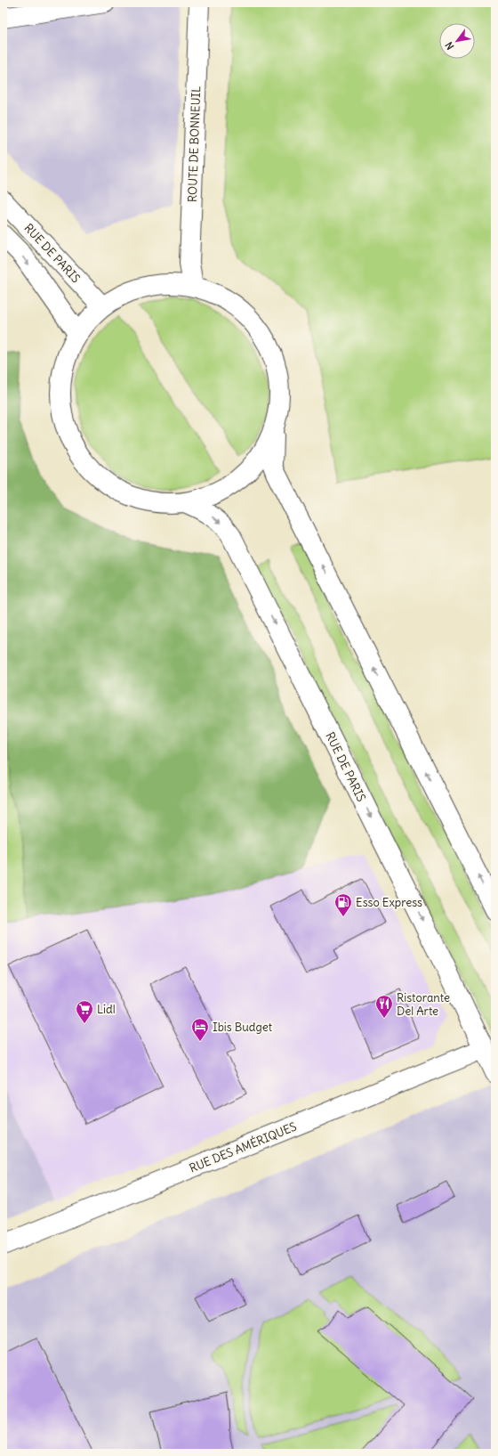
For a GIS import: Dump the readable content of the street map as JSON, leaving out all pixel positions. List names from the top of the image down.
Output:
{
  "streets": {
    "main road": ["ROUTE DE BONNEUIL", "RUE DE PARIS", "RUE DES AMÉRIQUES"]
  },
  "crossings": [
    ["RUE DE PARIS", "RUE DES AMÉRIQUES"]
  ],
  "places": {
    "fuel station": ["Esso Express"],
    "restaurant": ["Ristorante Del Arte"],
    "supermarket": ["Lidl"],
    "hotel": ["Ibis Budget"]
  },
  "north": "bottom left"
}
